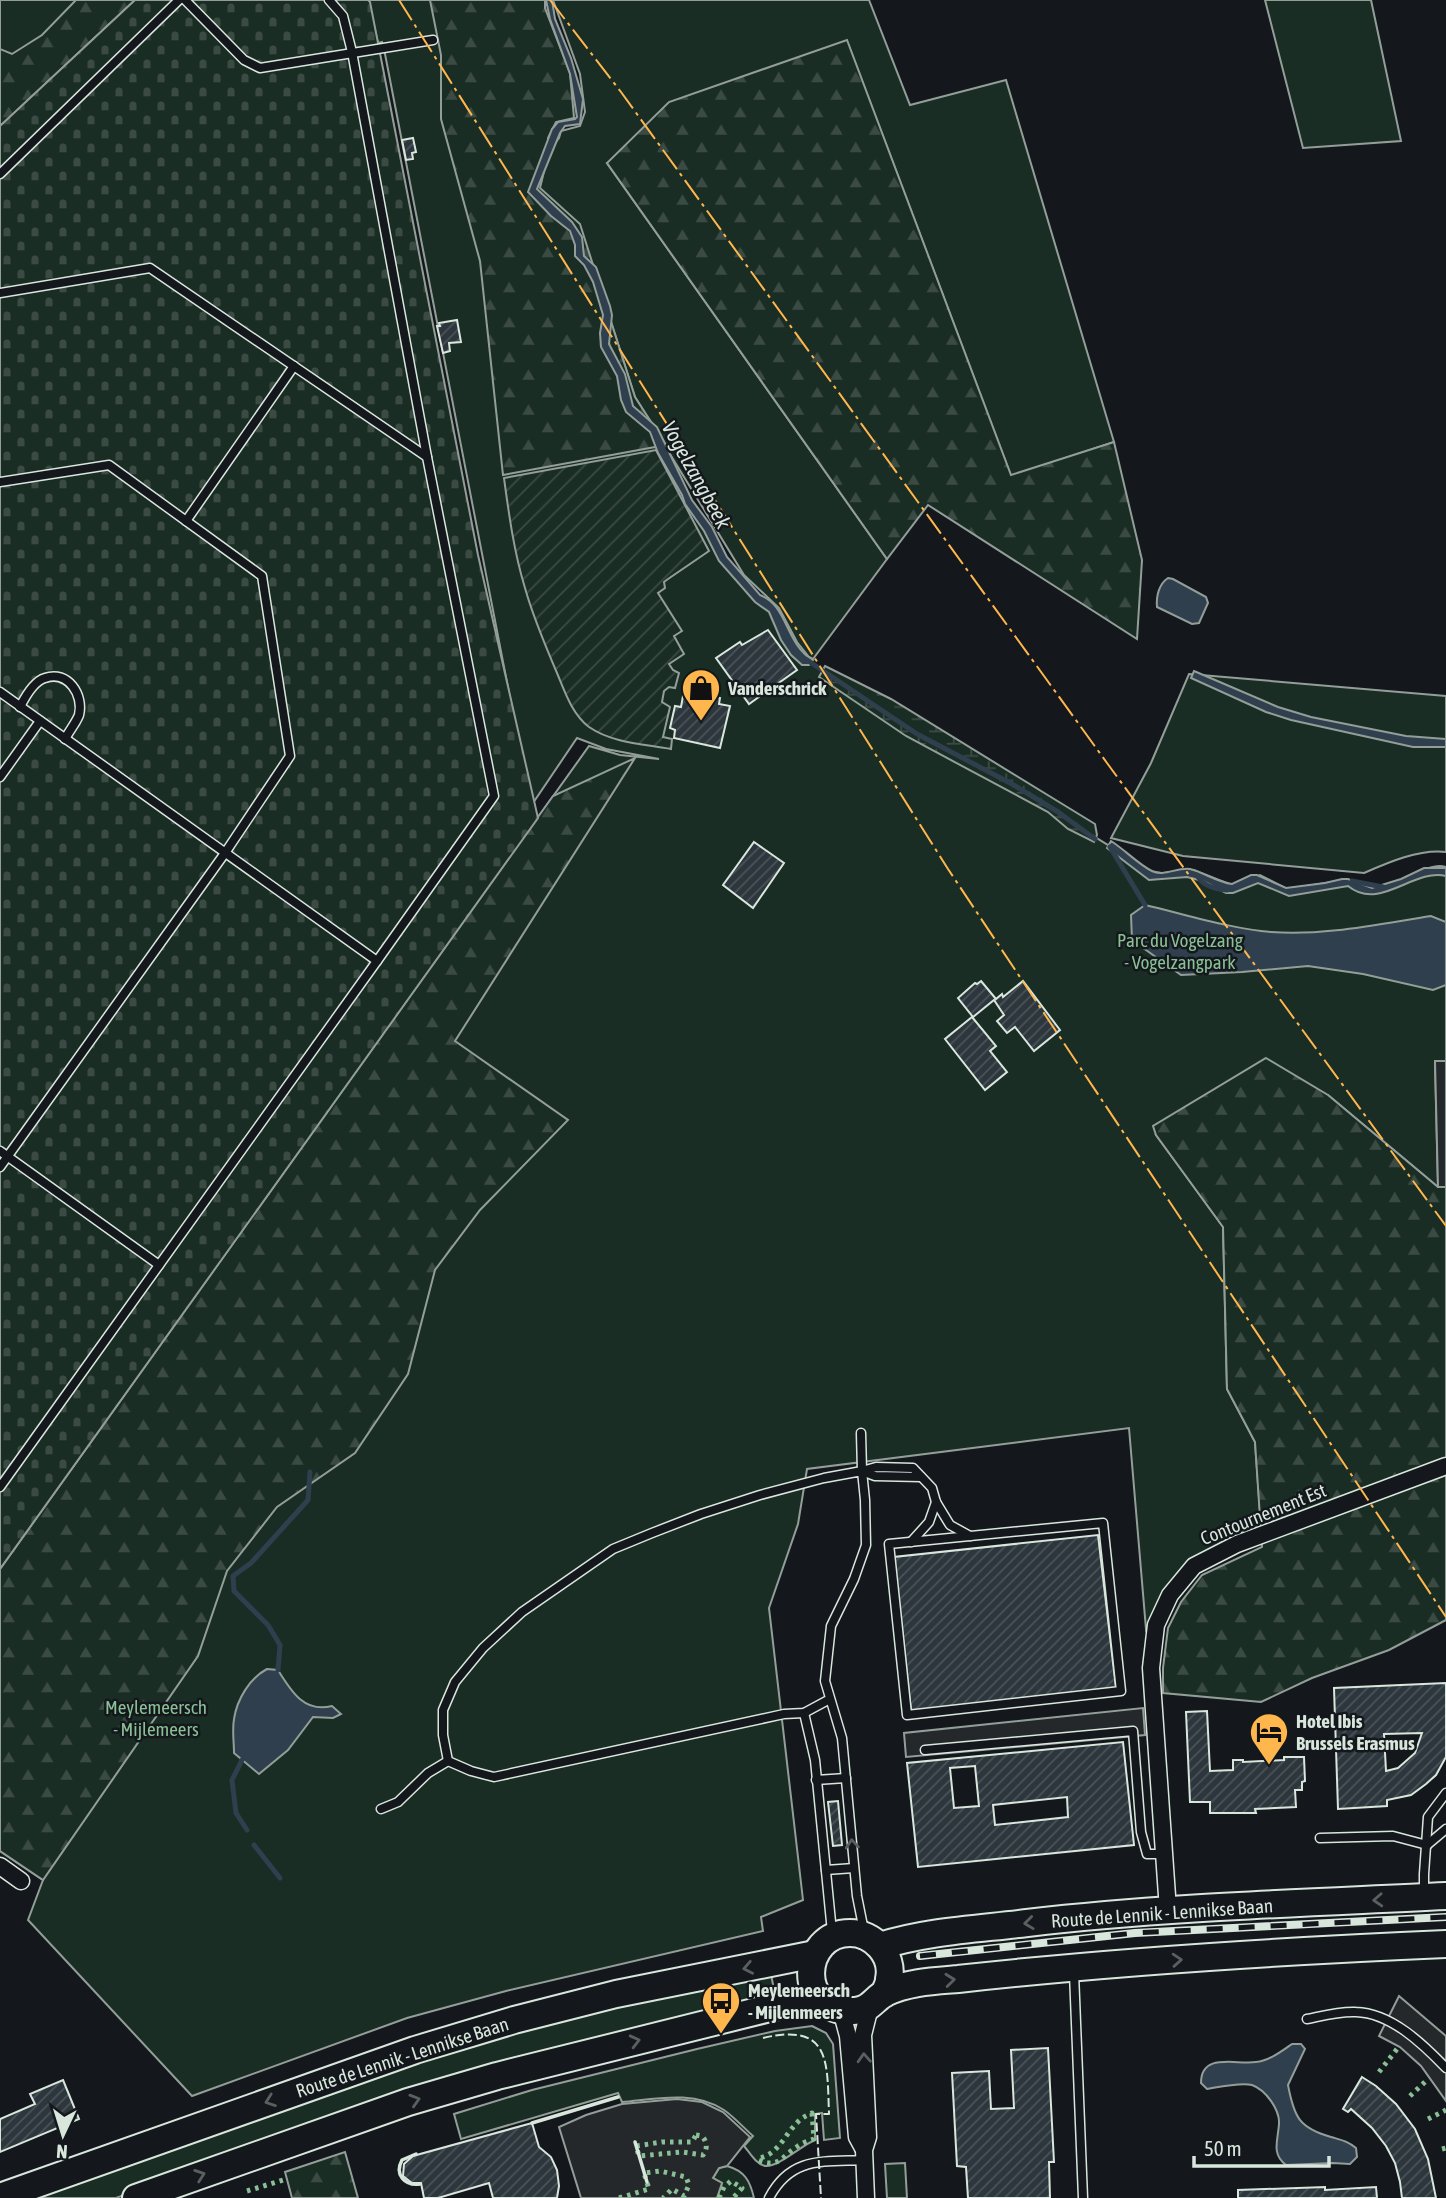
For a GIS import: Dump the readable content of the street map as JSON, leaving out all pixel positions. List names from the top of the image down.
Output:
{
  "streets": {
    "main road": ["Route de Lennik - Lennikse Baan"],
    "street": ["Contournement Est"]
  },
  "crossings": [
    ["Contournement Est", "Route de Lennik - Lennikse Baan"]
  ],
  "water": ["Vogelzangbeek"],
  "parks": ["Parc du Vogelzang - Vogelzangpark", "Meylemeersch - Mijlemeers"],
  "places": {
    "shop": ["Vanderschrick"],
    "hotel": ["Hotel Ibis Brussels Erasmus"],
    "bus stop": ["Meylemeersch - Mijlenmeers"]
  },
  "scale_bar": "50 m",
  "north": "bottom"
}
